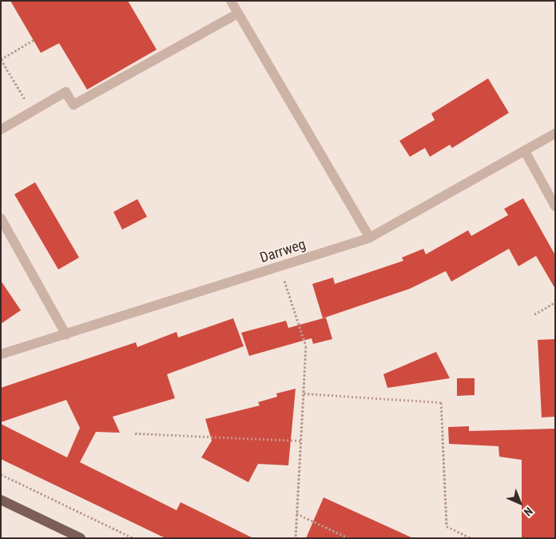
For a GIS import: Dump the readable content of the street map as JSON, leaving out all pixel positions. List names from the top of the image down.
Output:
{
  "streets": {
    "street": ["Darrweg"]
  },
  "north": "bottom right"
}
